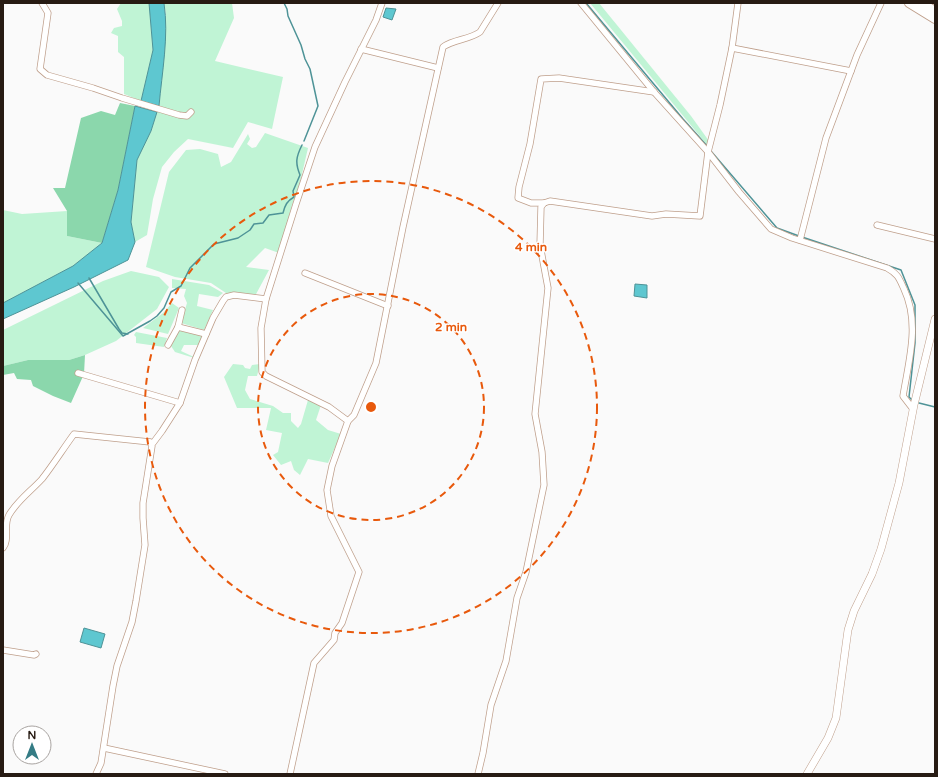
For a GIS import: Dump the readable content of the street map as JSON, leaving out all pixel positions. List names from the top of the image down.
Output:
{
  "north": "top",
  "rings": ["4 min", "2 min"]
}
